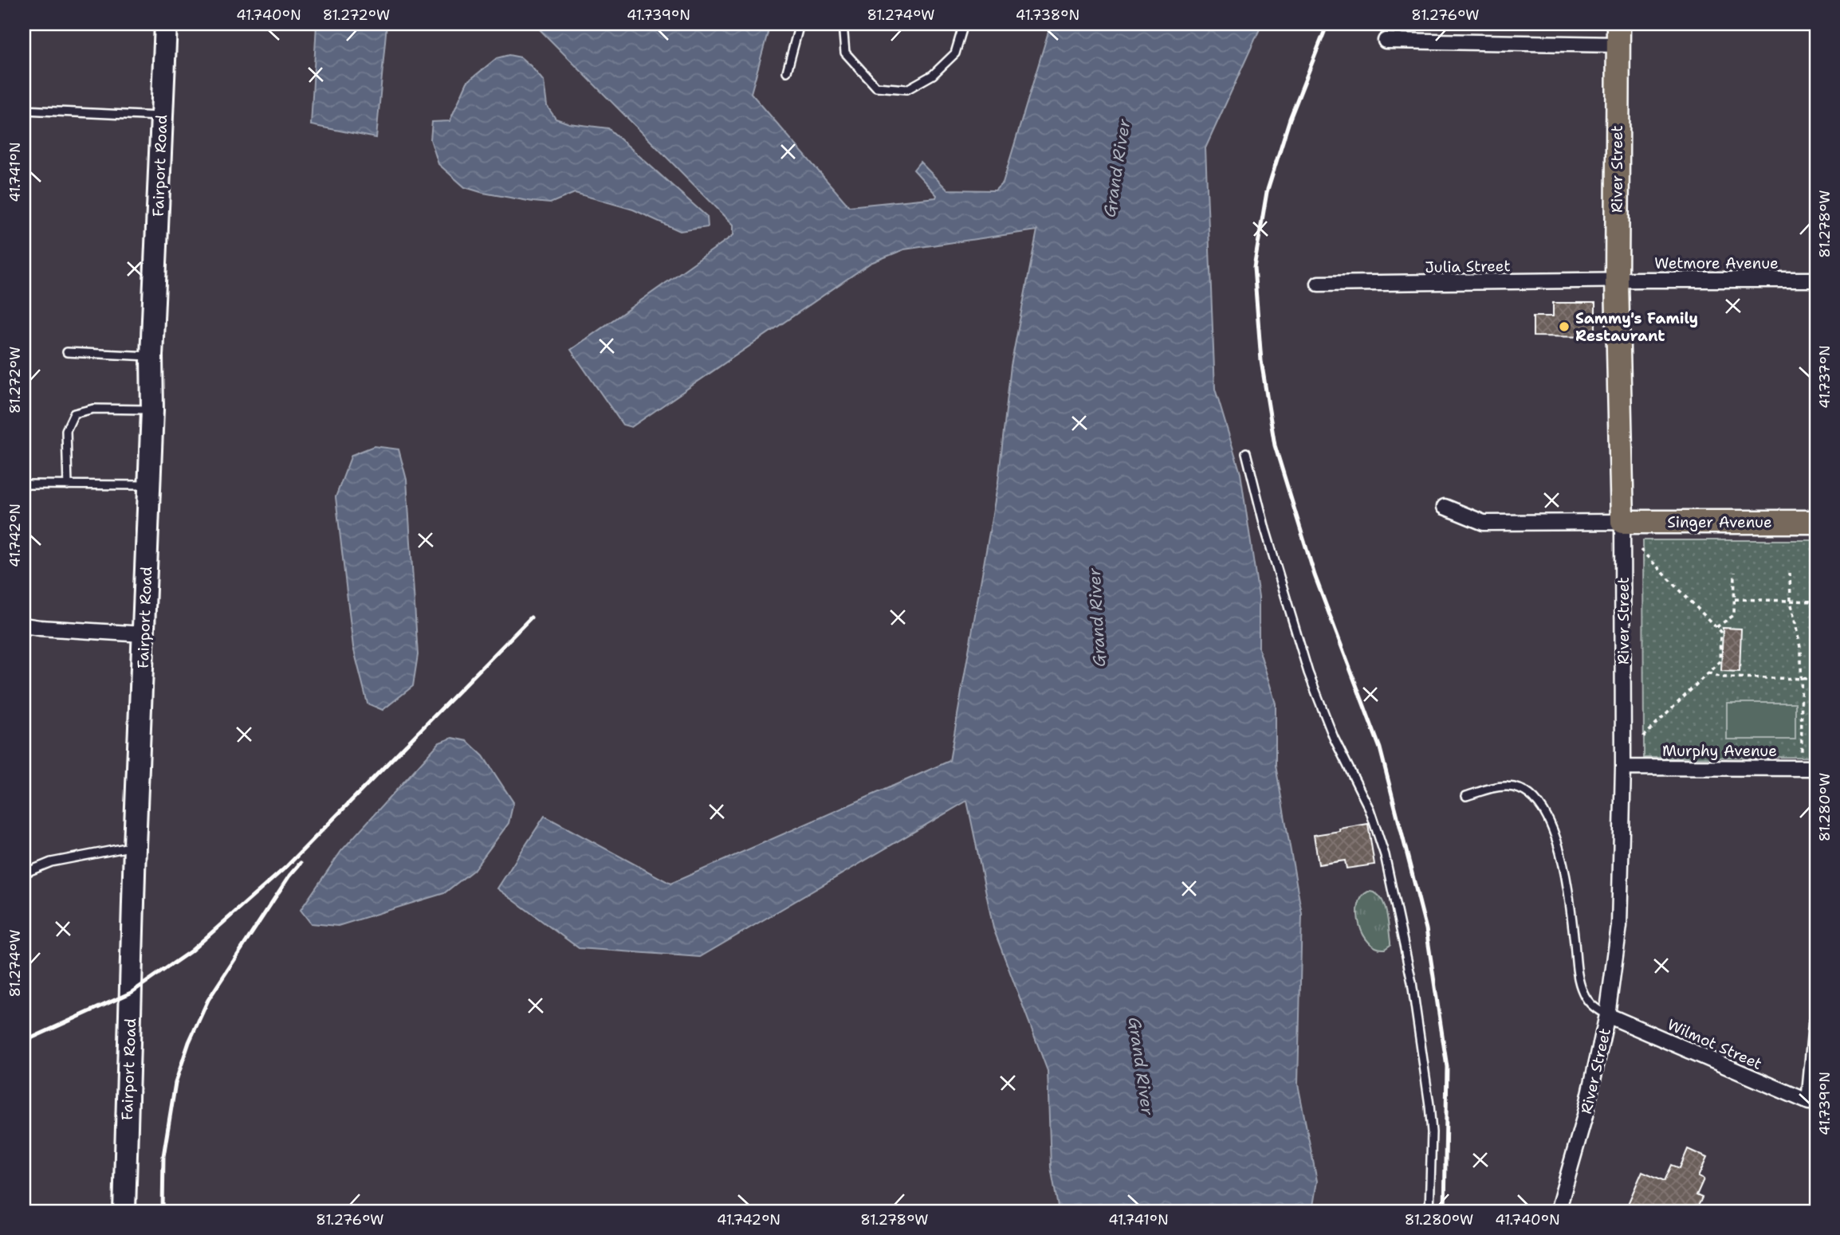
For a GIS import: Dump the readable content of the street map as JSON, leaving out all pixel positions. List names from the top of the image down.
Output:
{
  "streets": {
    "main road": ["River Street", "Singer Avenue"],
    "street": [
      "Fairport Road",
      "Wetmore Avenue",
      "Julia Street",
      "Murphy Avenue",
      "Wilmot Street"
    ]
  },
  "crossings": [
    ["River Street", "Wetmore Avenue"],
    ["River Street", "Julia Street"],
    ["River Street", "Singer Avenue"],
    ["River Street", "Murphy Avenue"],
    ["River Street", "Wilmot Street"],
    ["Wetmore Avenue", "Julia Street"]
  ],
  "water": ["Grand River"],
  "places": ["Sammy's Family Restaurant"],
  "coordinates": [
    "41.740°N",
    "81.272°W",
    "41.739°N",
    "81.274°W",
    "41.738°N",
    "81.276°W",
    "41.741°N",
    "81.278°W",
    "41.737°N",
    "41.742°N",
    "81.280°W"
  ]
}
